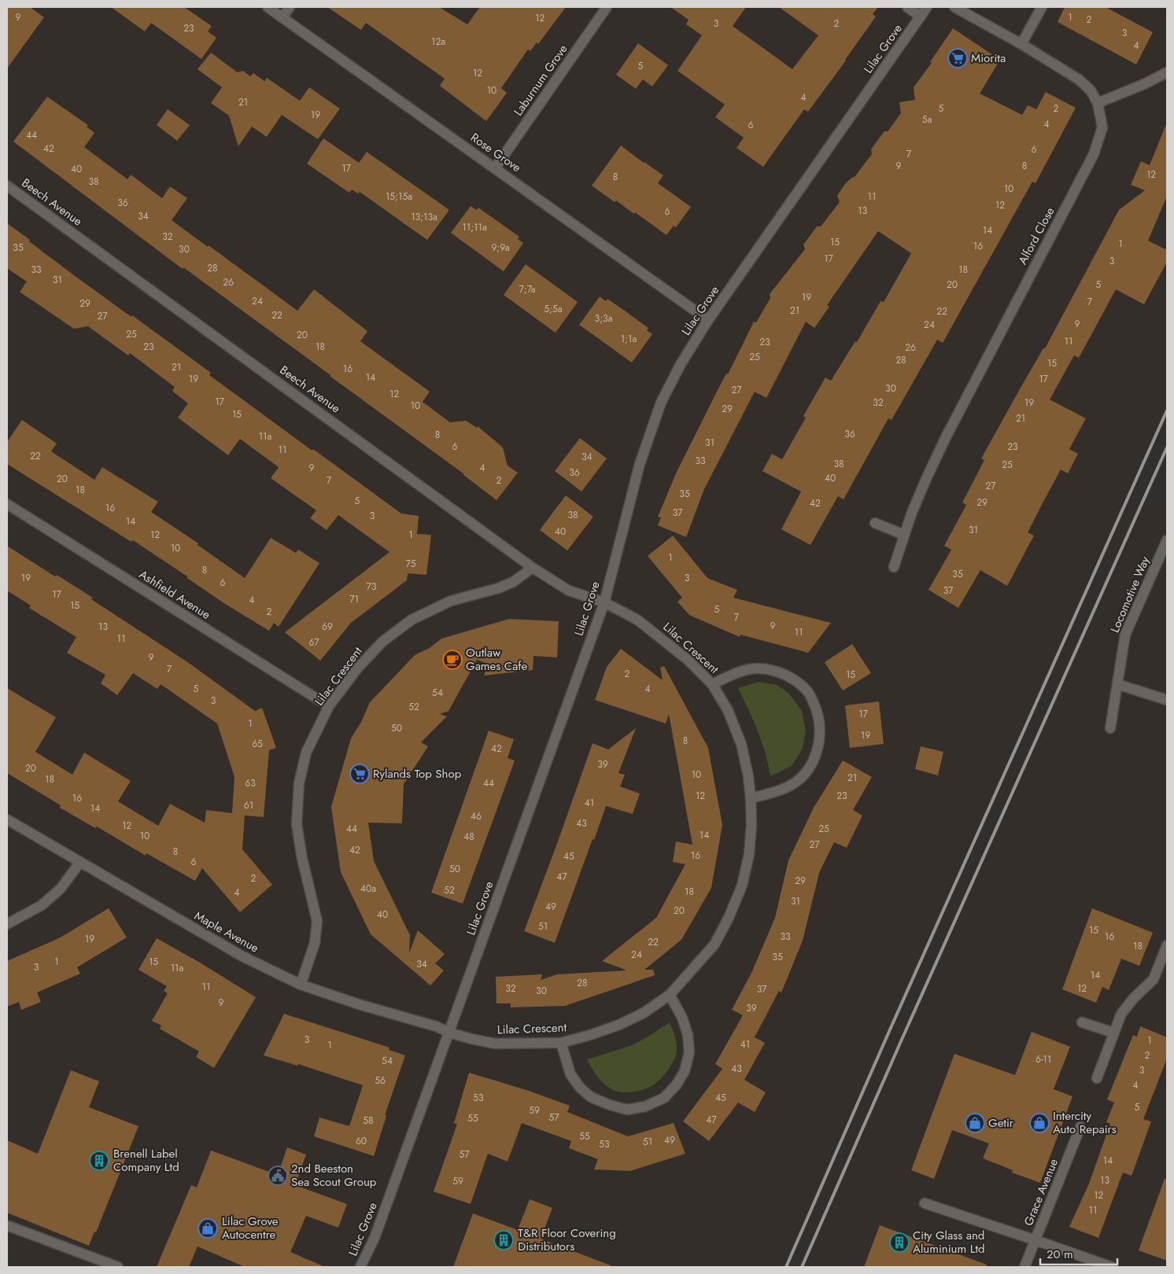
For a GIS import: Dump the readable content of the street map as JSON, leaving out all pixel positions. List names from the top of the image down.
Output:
{
  "streets": {
    "street": [
      "Lilac Grove",
      "Laburnum Grove",
      "Rose Grove",
      "Beech Avenue",
      "Alford Close",
      "Ashfield Avenue",
      "Locomotive Way",
      "Lilac Crescent",
      "Maple Avenue",
      "Grace Avenue"
    ]
  },
  "crossings": [
    ["Lilac Grove", "Rose Grove"],
    ["Lilac Grove", "Beech Avenue"],
    ["Lilac Grove", "Lilac Crescent"],
    ["Lilac Grove", "Maple Avenue"],
    ["Laburnum Grove", "Rose Grove"],
    ["Beech Avenue", "Lilac Crescent"],
    ["Ashfield Avenue", "Lilac Crescent"],
    ["Lilac Crescent", "Maple Avenue"]
  ],
  "places": {
    "supermarket": ["Miorita", "Rylands Top Shop"],
    "cafe": ["Outlaw Games Cafe"],
    "shop": ["Getir", "Intercity Auto Repairs", "Lilac Grove Autocentre"],
    "building": ["Brenell Label Company Ltd", "T&R Floor Covering Distributors", "City Glass and Aluminium Ltd"],
    "public building": ["2nd Beeston Sea Scout Group"]
  },
  "house_numbers": [
    "9",
    "1",
    "12",
    "2",
    "3",
    "2",
    "23",
    "3",
    "12a",
    "4",
    "5",
    "12",
    "10",
    "4",
    "21",
    "5",
    "2",
    "19",
    "5a",
    "4",
    "6",
    "44",
    "42",
    "6",
    "7",
    "9",
    "8",
    "17",
    "40",
    "12",
    "8",
    "38",
    "10",
    "15;15a",
    "11",
    "36",
    "12",
    "13",
    "6",
    "34",
    "13;13a",
    "11;11a",
    "14",
    "32",
    "15",
    "1",
    "16",
    "35",
    "9;9a",
    "30",
    "17",
    "3",
    "28",
    "33",
    "18",
    "31",
    "26",
    "20",
    "5",
    "7;7a",
    "19",
    "24",
    "7",
    "29",
    "5;5a",
    "21",
    "22",
    "22",
    "27",
    "3;3a",
    "9",
    "24",
    "25",
    "20",
    "1;1a",
    "11",
    "23",
    "23",
    "18",
    "26",
    "25",
    "28",
    "15",
    "21",
    "16",
    "14",
    "19",
    "17",
    "30",
    "27",
    "12",
    "17",
    "32",
    "19",
    "10",
    "29",
    "15",
    "21",
    "36",
    "8",
    "11a",
    "31",
    "6",
    "23",
    "11",
    "22",
    "34",
    "33",
    "38",
    "25",
    "9",
    "4",
    "36",
    "40",
    "20",
    "7",
    "2",
    "27",
    "18",
    "35",
    "5",
    "29",
    "42",
    "16",
    "37",
    "38",
    "3",
    "14",
    "31",
    "40",
    "12",
    "1",
    "10",
    "1",
    "75",
    "8",
    "35",
    "19",
    "3",
    "6",
    "73",
    "37",
    "17",
    "71",
    "4",
    "15",
    "5",
    "2",
    "7",
    "9",
    "13",
    "69",
    "11",
    "11",
    "67",
    "9",
    "7",
    "2",
    "15",
    "5",
    "4",
    "54",
    "3",
    "52",
    "17",
    "1",
    "50",
    "19",
    "8",
    "65",
    "42",
    "39",
    "20",
    "10",
    "21",
    "18",
    "63",
    "44",
    "12",
    "23",
    "16",
    "41",
    "61",
    "14",
    "46",
    "43",
    "12",
    "44",
    "25",
    "14",
    "10",
    "48",
    "27",
    "42",
    "8",
    "16",
    "45",
    "6",
    "50",
    "47",
    "2",
    "29",
    "40a",
    "52",
    "18",
    "4",
    "31",
    "49",
    "20",
    "40",
    "51",
    "15",
    "33",
    "16",
    "19",
    "22",
    "18",
    "24",
    "35",
    "1",
    "15",
    "34",
    "3",
    "11a",
    "14",
    "28",
    "11",
    "32",
    "12",
    "37",
    "30",
    "9",
    "39",
    "3",
    "1",
    "41",
    "1",
    "2",
    "6-11",
    "54",
    "43",
    "3",
    "56",
    "4",
    "53",
    "45",
    "5",
    "59",
    "57",
    "55",
    "47",
    "58",
    "55",
    "49",
    "60",
    "51",
    "53",
    "57",
    "14",
    "13",
    "59",
    "12",
    "11"
  ],
  "scale_bar": "20 m"
}
